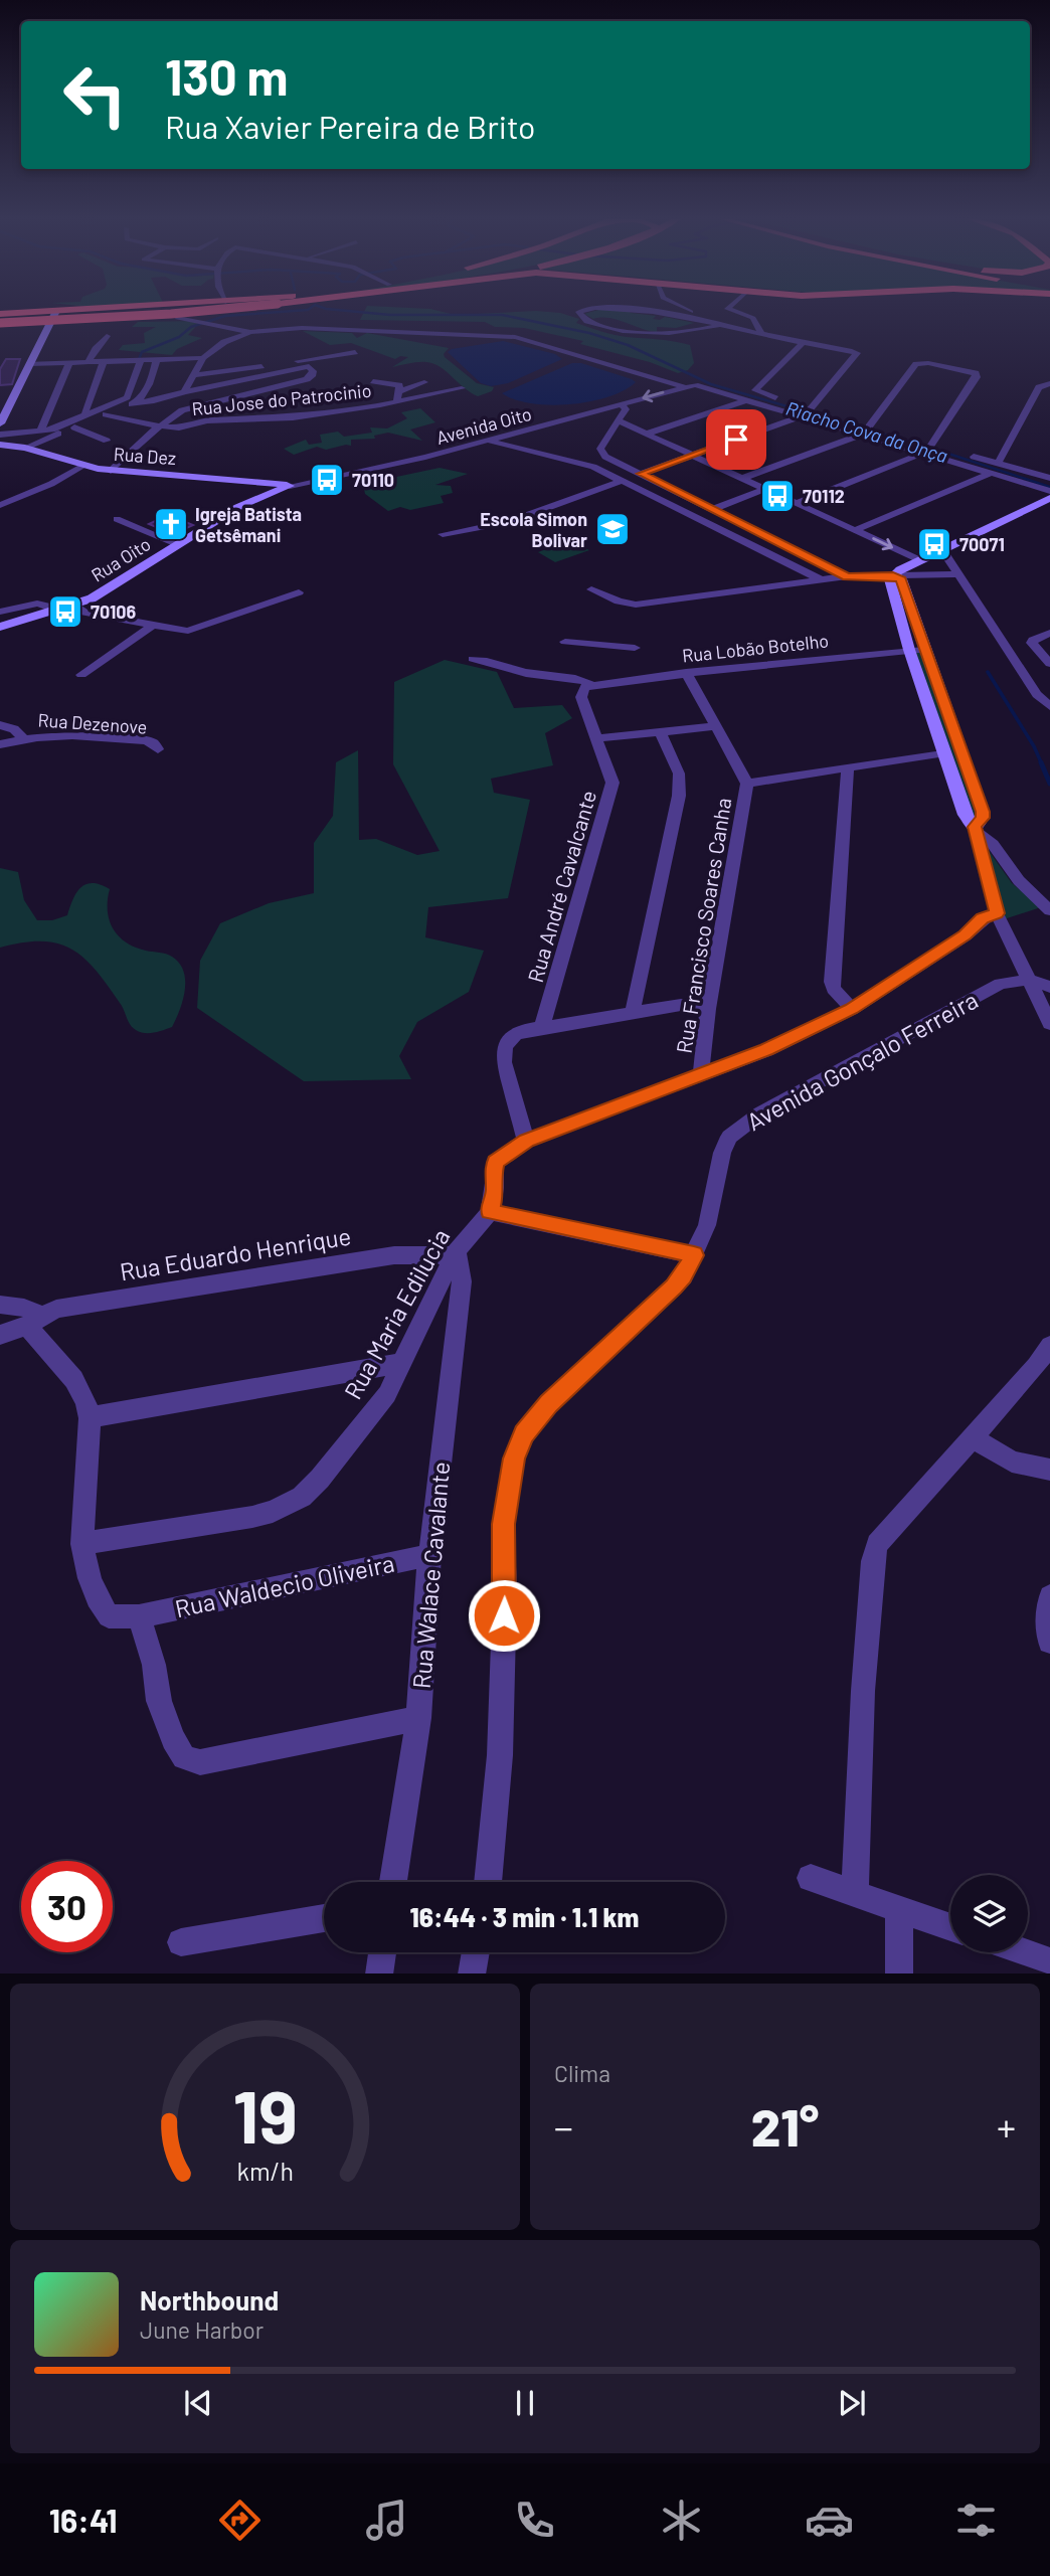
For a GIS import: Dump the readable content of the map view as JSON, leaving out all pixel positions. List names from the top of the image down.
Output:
{
  "streets": {
    "street": [
      "Rua Jose do Patrocinio",
      "Avenida Oito",
      "Rua Dez",
      "Rua Oito",
      "Rua Lobão Botelho",
      "Rua Dezenove",
      "Rua André Cavalcante",
      "Rua Francisco Soares Canha",
      "Avenida Gonçalo Ferreira",
      "Rua Eduardo Henrique",
      "Rua Maria Edilucia",
      "Rua Walace Cavalante",
      "Rua Waldecio Oliveira"
    ]
  },
  "crossings": [
    ["Avenida Oito", "Rua Dez"],
    ["Avenida Oito", "Rua Oito"],
    ["Rua Dez", "Rua Oito"],
    ["Rua Lobão Botelho", "Rua Francisco Soares Canha"],
    ["Rua Eduardo Henrique", "Rua Maria Edilucia"],
    ["Rua Eduardo Henrique", "Rua Walace Cavalante"],
    ["Rua Maria Edilucia", "Rua Walace Cavalante"],
    ["Rua Maria Edilucia", "Rua Waldecio Oliveira"],
    ["Rua Walace Cavalante", "Rua Waldecio Oliveira"]
  ],
  "water": ["Riacho Cova da Onça"],
  "places": {
    "bus stop": [
      "70110",
      "70112",
      "70071",
      "70106"
    ],
    "church": ["Igreja Batista Getsêmani"],
    "school or university": ["Escola Simon Bolivar"]
  },
  "page": {
    "turn": ["130 m", "Rua Xavier Pereira de Brito"],
    "limit": "30",
    "trip": "16:44 · 3 min · 1.1 km",
    "tile": "Clima",
    "heat": ["−", "21°", "+"],
    "song": ["Northbound", "June Harbor"],
    "tabs": "16:41",
    "gauge": ["19", "km/h"]
  }
}
